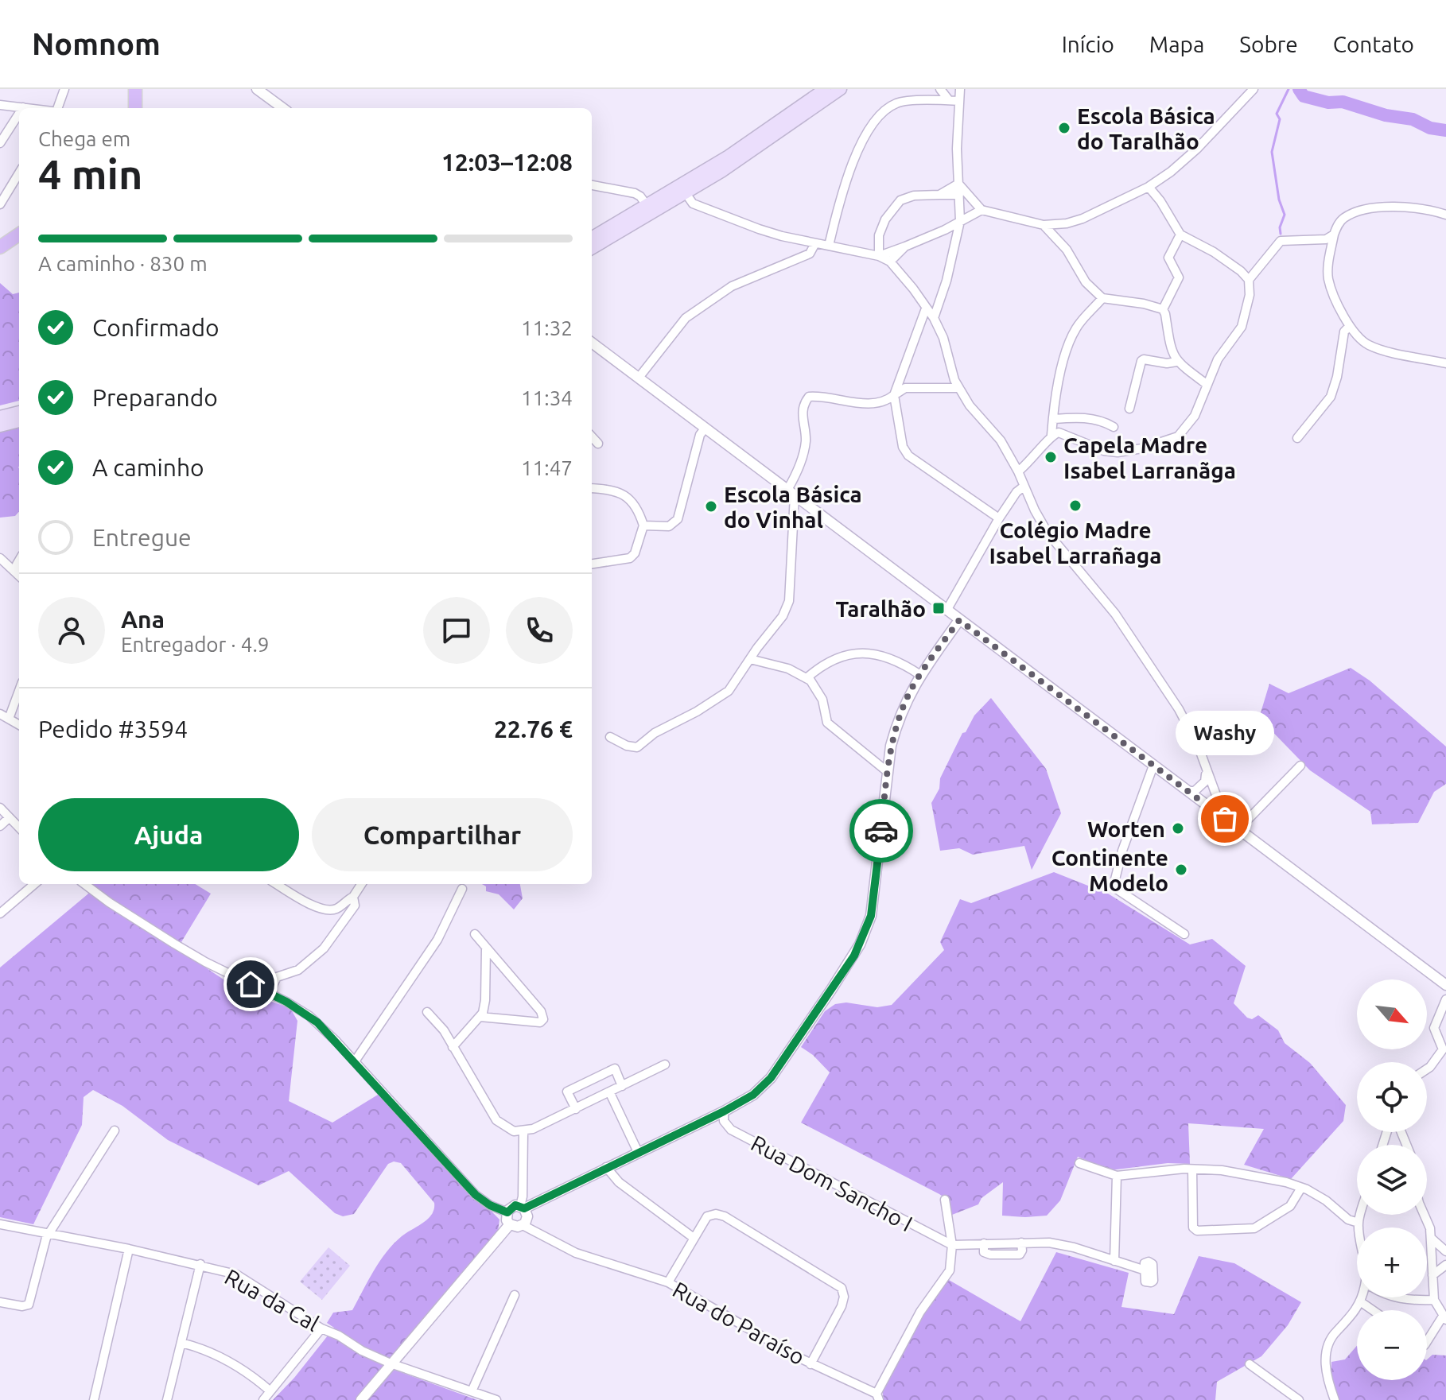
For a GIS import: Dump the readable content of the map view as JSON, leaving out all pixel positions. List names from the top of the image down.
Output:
{
  "streets": {
    "street": ["Rua Dom Sancho I", "Rua da Cal", "Rua do Paraíso"]
  },
  "places": {
    "other": [
      "Escola Básica do Taralhão",
      "Capela Madre Isabel Larranãga",
      "Colégio Madre Isabel Larrañaga",
      "Escola Básica do Vinhal",
      "Washy",
      "Worten",
      "Continente Modelo"
    ],
    "transit": ["Taralhão"]
  },
  "north": "bottom right",
  "page": {
    "header": "Nomnom",
    "nav": [
      "Início",
      "Mapa",
      "Sobre",
      "Contato"
    ],
    "heading": ["4 min", "Chega em", "12:03–12:08"],
    "panel": [
      "Ana",
      "Entregador · 4.9",
      "Pedido #3594",
      "22.76 €"
    ],
    "bar": "A caminho · 830 m",
    "list": [
      ["Confirmado", "11:32"],
      ["Preparando", "11:34"],
      ["A caminho", "11:47"],
      "Entregue"
    ],
    "bubble": "Washy",
    "buttons": ["Ajuda", "Compartilhar"],
    "map_buttons": ["+", "−"]
  }
}
